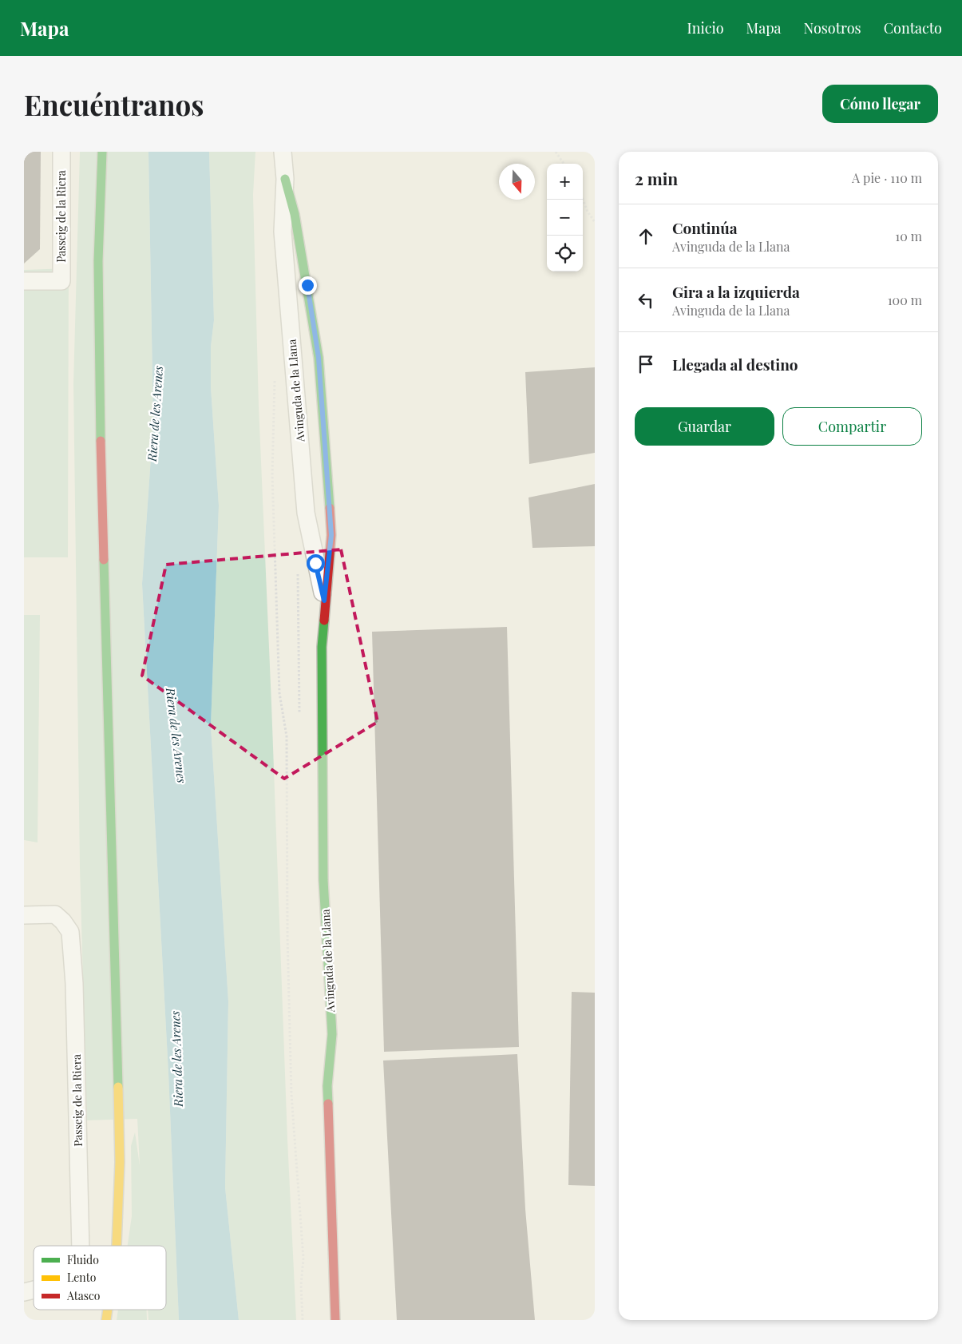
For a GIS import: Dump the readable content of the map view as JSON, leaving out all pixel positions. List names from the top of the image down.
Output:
{
  "streets": {
    "main road": ["Avinguda de la Llana"],
    "street": ["Passeig de la Riera"]
  },
  "water": ["Riera de les Arenes"],
  "legend": ["Fluido", "Lento", "Atasco"],
  "north": "bottom",
  "page": {
    "header": "Mapa",
    "nav": [
      "Inicio",
      "Mapa",
      "Nosotros",
      "Contacto"
    ],
    "buttons": [
      "Cómo llegar",
      ["Guardar", "Compartir"]
    ],
    "title": "Encuéntranos",
    "heading": ["2 min", "A pie · 110 m"],
    "map_buttons": ["+", "−"],
    "list": [
      ["Continúa", "Avinguda de la Llana", "10 m"],
      ["Gira a la izquierda", "Avinguda de la Llana", "100 m"],
      "Llegada al destino"
    ]
  }
}
